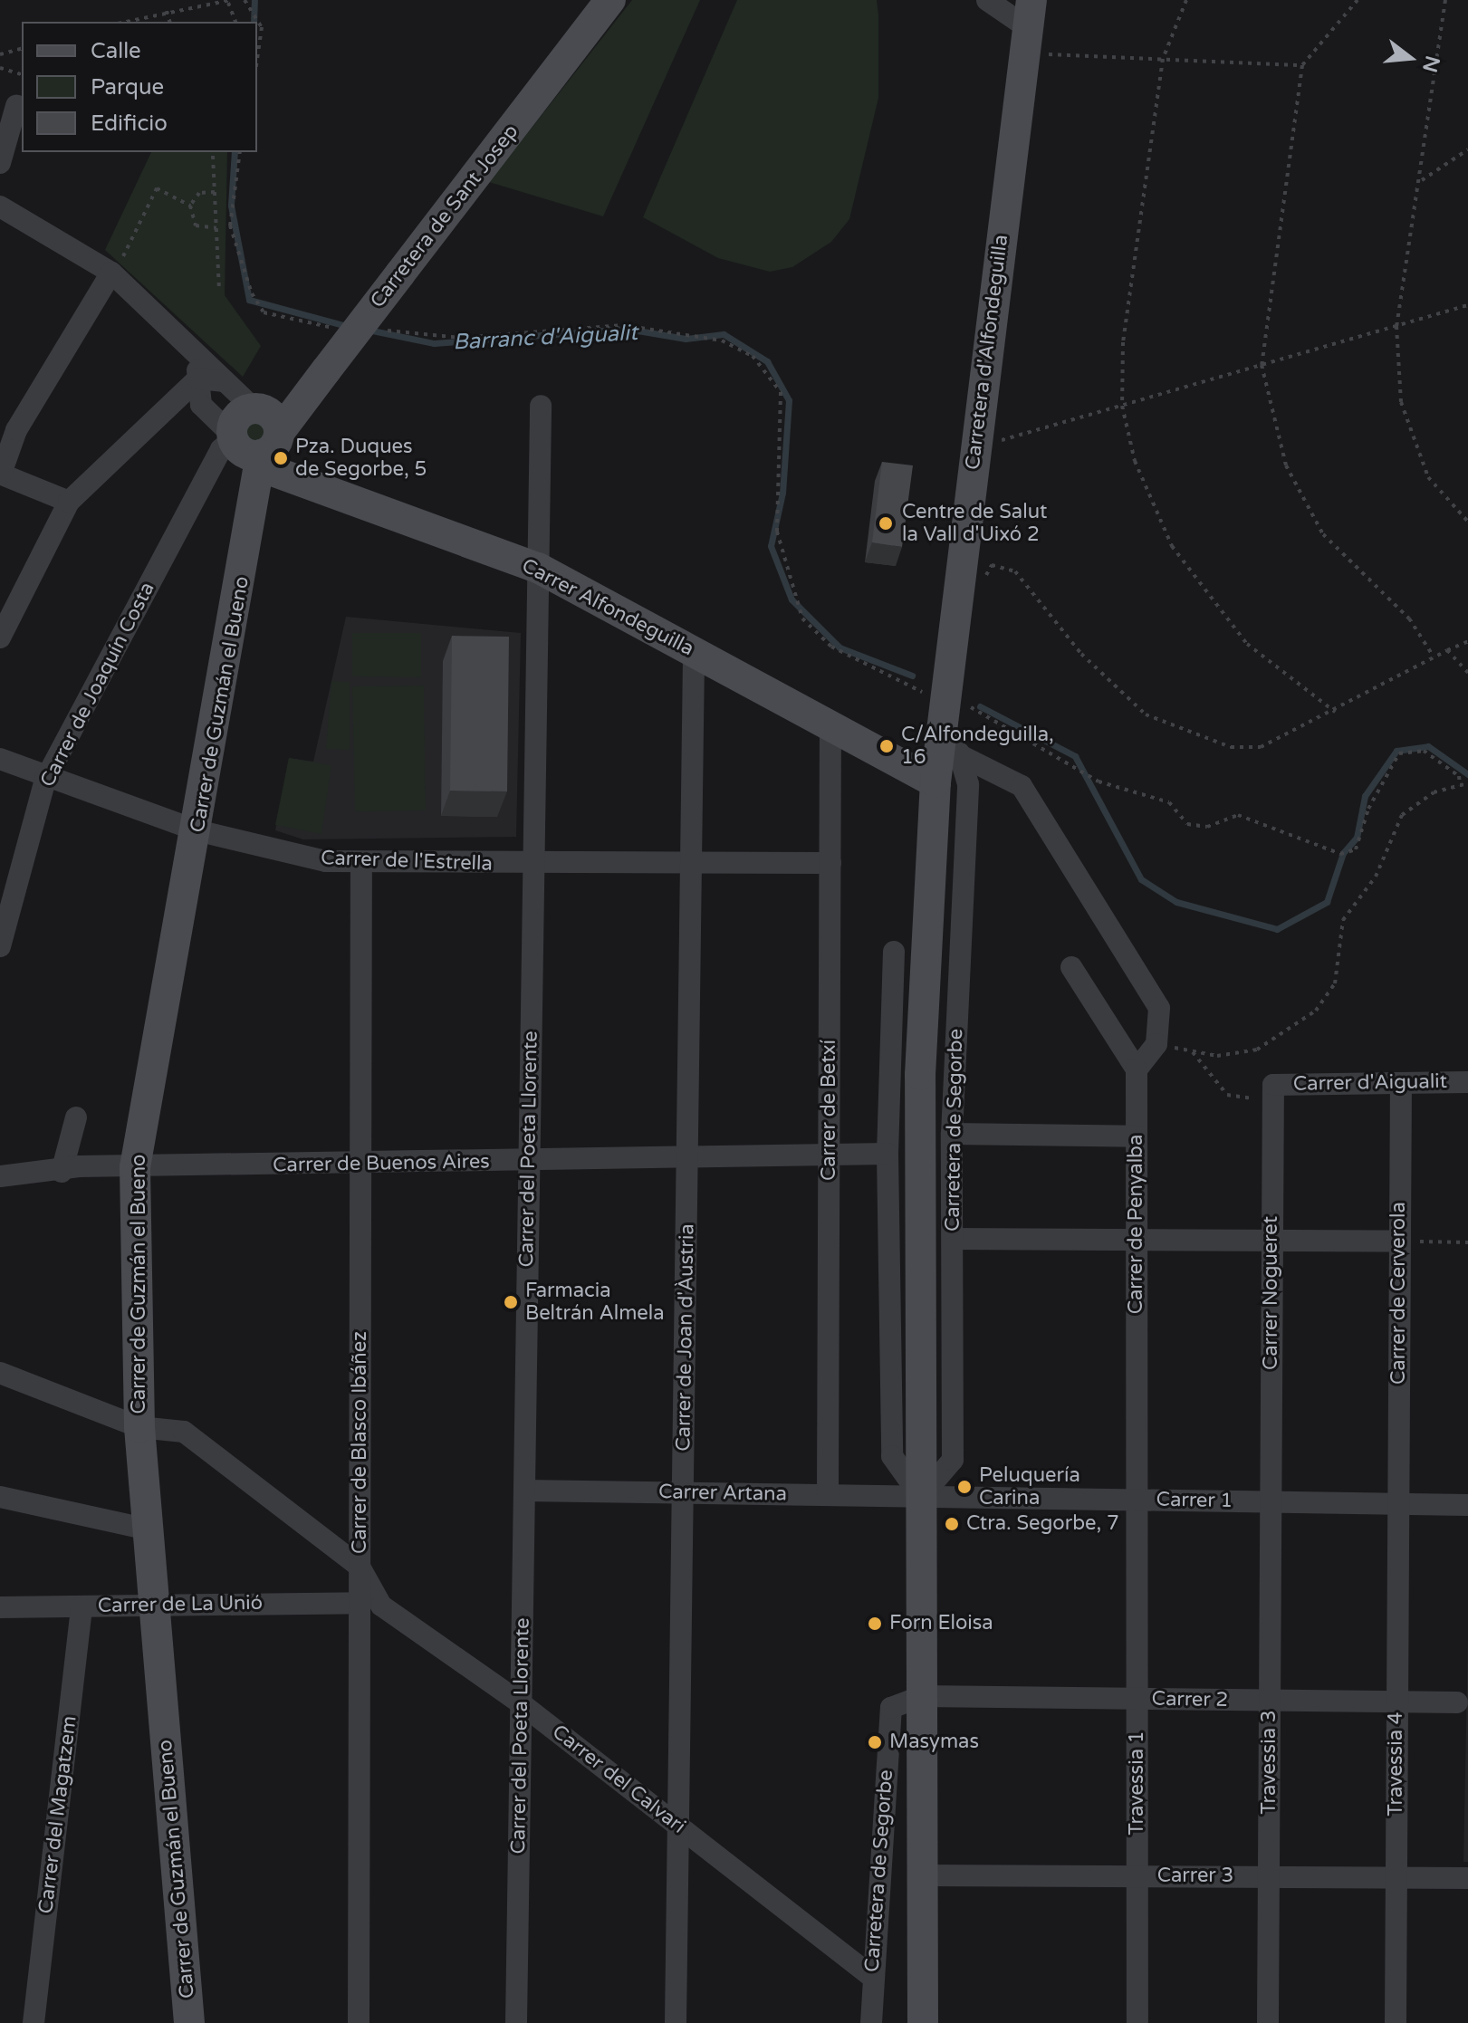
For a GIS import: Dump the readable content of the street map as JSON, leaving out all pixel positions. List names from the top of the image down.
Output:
{
  "streets": {
    "street": [
      "Carretera de Sant Josep",
      "Carretera d'Alfondeguilla",
      "Carrer Alfondeguilla",
      "Carrer de Joaquín Costa",
      "Carrer de Guzmán el Bueno",
      "Carrer de l'Estrella",
      "Carrer d'Aigualit",
      "Carrer de Betxí",
      "Carretera de Segorbe",
      "Carrer del Poeta Llorente",
      "Carrer de Buenos Aires",
      "Carrer de Penyalba",
      "Carrer Nogueret",
      "Carrer de Cerverola",
      "Carrer de Joan d'Àustria",
      "Carrer de Blasco Ibáñez",
      "Carrer Artana",
      "Carrer 1",
      "Carrer de La Unió",
      "Carrer 2",
      "Travessia 3",
      "Travessia 4",
      "Carrer del Calvari",
      "Travessia 1",
      "Carrer del Magatzem",
      "Carrer 3"
    ]
  },
  "crossings": [
    ["Carretera de Sant Josep", "Carrer Alfondeguilla"],
    ["Carretera de Sant Josep", "Carrer de Joaquín Costa"],
    ["Carretera de Sant Josep", "Carrer de Guzmán el Bueno"],
    ["Carretera d'Alfondeguilla", "Carretera de Segorbe"],
    ["Carrer Alfondeguilla", "Carrer de Joaquín Costa"],
    ["Carrer Alfondeguilla", "Carrer de Guzmán el Bueno"],
    ["Carrer Alfondeguilla", "Carrer de Betxí"],
    ["Carrer Alfondeguilla", "Carretera de Segorbe"],
    ["Carrer Alfondeguilla", "Carrer del Poeta Llorente"],
    ["Carrer Alfondeguilla", "Carrer de Joan d'Àustria"],
    ["Carrer de Joaquín Costa", "Carrer de Guzmán el Bueno"],
    ["Carrer de Joaquín Costa", "Carrer de l'Estrella"],
    ["Carrer de Guzmán el Bueno", "Carrer de l'Estrella"],
    ["Carrer de Guzmán el Bueno", "Carrer de Buenos Aires"],
    ["Carrer de Guzmán el Bueno", "Carrer de La Unió"],
    ["Carrer de Guzmán el Bueno", "Carrer del Calvari"],
    ["Carrer de l'Estrella", "Carrer de Betxí"],
    ["Carrer de l'Estrella", "Carrer del Poeta Llorente"],
    ["Carrer de l'Estrella", "Carrer de Joan d'Àustria"],
    ["Carrer de l'Estrella", "Carrer de Blasco Ibáñez"],
    ["Carrer d'Aigualit", "Carrer Nogueret"],
    ["Carrer d'Aigualit", "Carrer de Cerverola"],
    ["Carrer de Betxí", "Carrer de Buenos Aires"],
    ["Carrer de Betxí", "Carrer Artana"],
    ["Carretera de Segorbe", "Carrer Artana"],
    ["Carretera de Segorbe", "Carrer 1"],
    ["Carretera de Segorbe", "Carrer 2"],
    ["Carretera de Segorbe", "Carrer del Calvari"],
    ["Carretera de Segorbe", "Carrer 3"],
    ["Carrer del Poeta Llorente", "Carrer de Buenos Aires"],
    ["Carrer del Poeta Llorente", "Carrer Artana"],
    ["Carrer del Poeta Llorente", "Carrer del Calvari"],
    ["Carrer de Buenos Aires", "Carrer de Joan d'Àustria"],
    ["Carrer de Buenos Aires", "Carrer de Blasco Ibáñez"],
    ["Carrer de Penyalba", "Carrer 1"],
    ["Carrer de Penyalba", "Travessia 1"],
    ["Carrer Nogueret", "Carrer 1"],
    ["Carrer Nogueret", "Travessia 3"],
    ["Carrer de Cerverola", "Carrer 1"],
    ["Carrer de Cerverola", "Travessia 4"],
    ["Carrer de Joan d'Àustria", "Carrer Artana"],
    ["Carrer de Joan d'Àustria", "Carrer del Calvari"],
    ["Carrer de Blasco Ibáñez", "Carrer de La Unió"],
    ["Carrer de Blasco Ibáñez", "Carrer del Calvari"],
    ["Carrer Artana", "Carrer 1"],
    ["Carrer 1", "Travessia 3"],
    ["Carrer 1", "Travessia 4"],
    ["Carrer 1", "Travessia 1"],
    ["Carrer de La Unió", "Carrer del Magatzem"],
    ["Carrer 2", "Travessia 3"],
    ["Carrer 2", "Travessia 4"],
    ["Carrer 2", "Travessia 1"],
    ["Travessia 3", "Carrer 3"],
    ["Travessia 4", "Carrer 3"],
    ["Travessia 1", "Carrer 3"]
  ],
  "water": ["Barranc d'Aigualit"],
  "places": [
    "Pza. Duques de Segorbe, 5",
    "Centre de Salut la Vall d'Uixó 2",
    "C/Alfondeguilla, 16",
    "Farmacia Beltrán Almela",
    "Peluquería Carina",
    "Ctra. Segorbe, 7",
    "Forn Eloisa",
    "Masymas"
  ],
  "legend": ["Calle", "Parque", "Edificio"],
  "north": "right"
}
